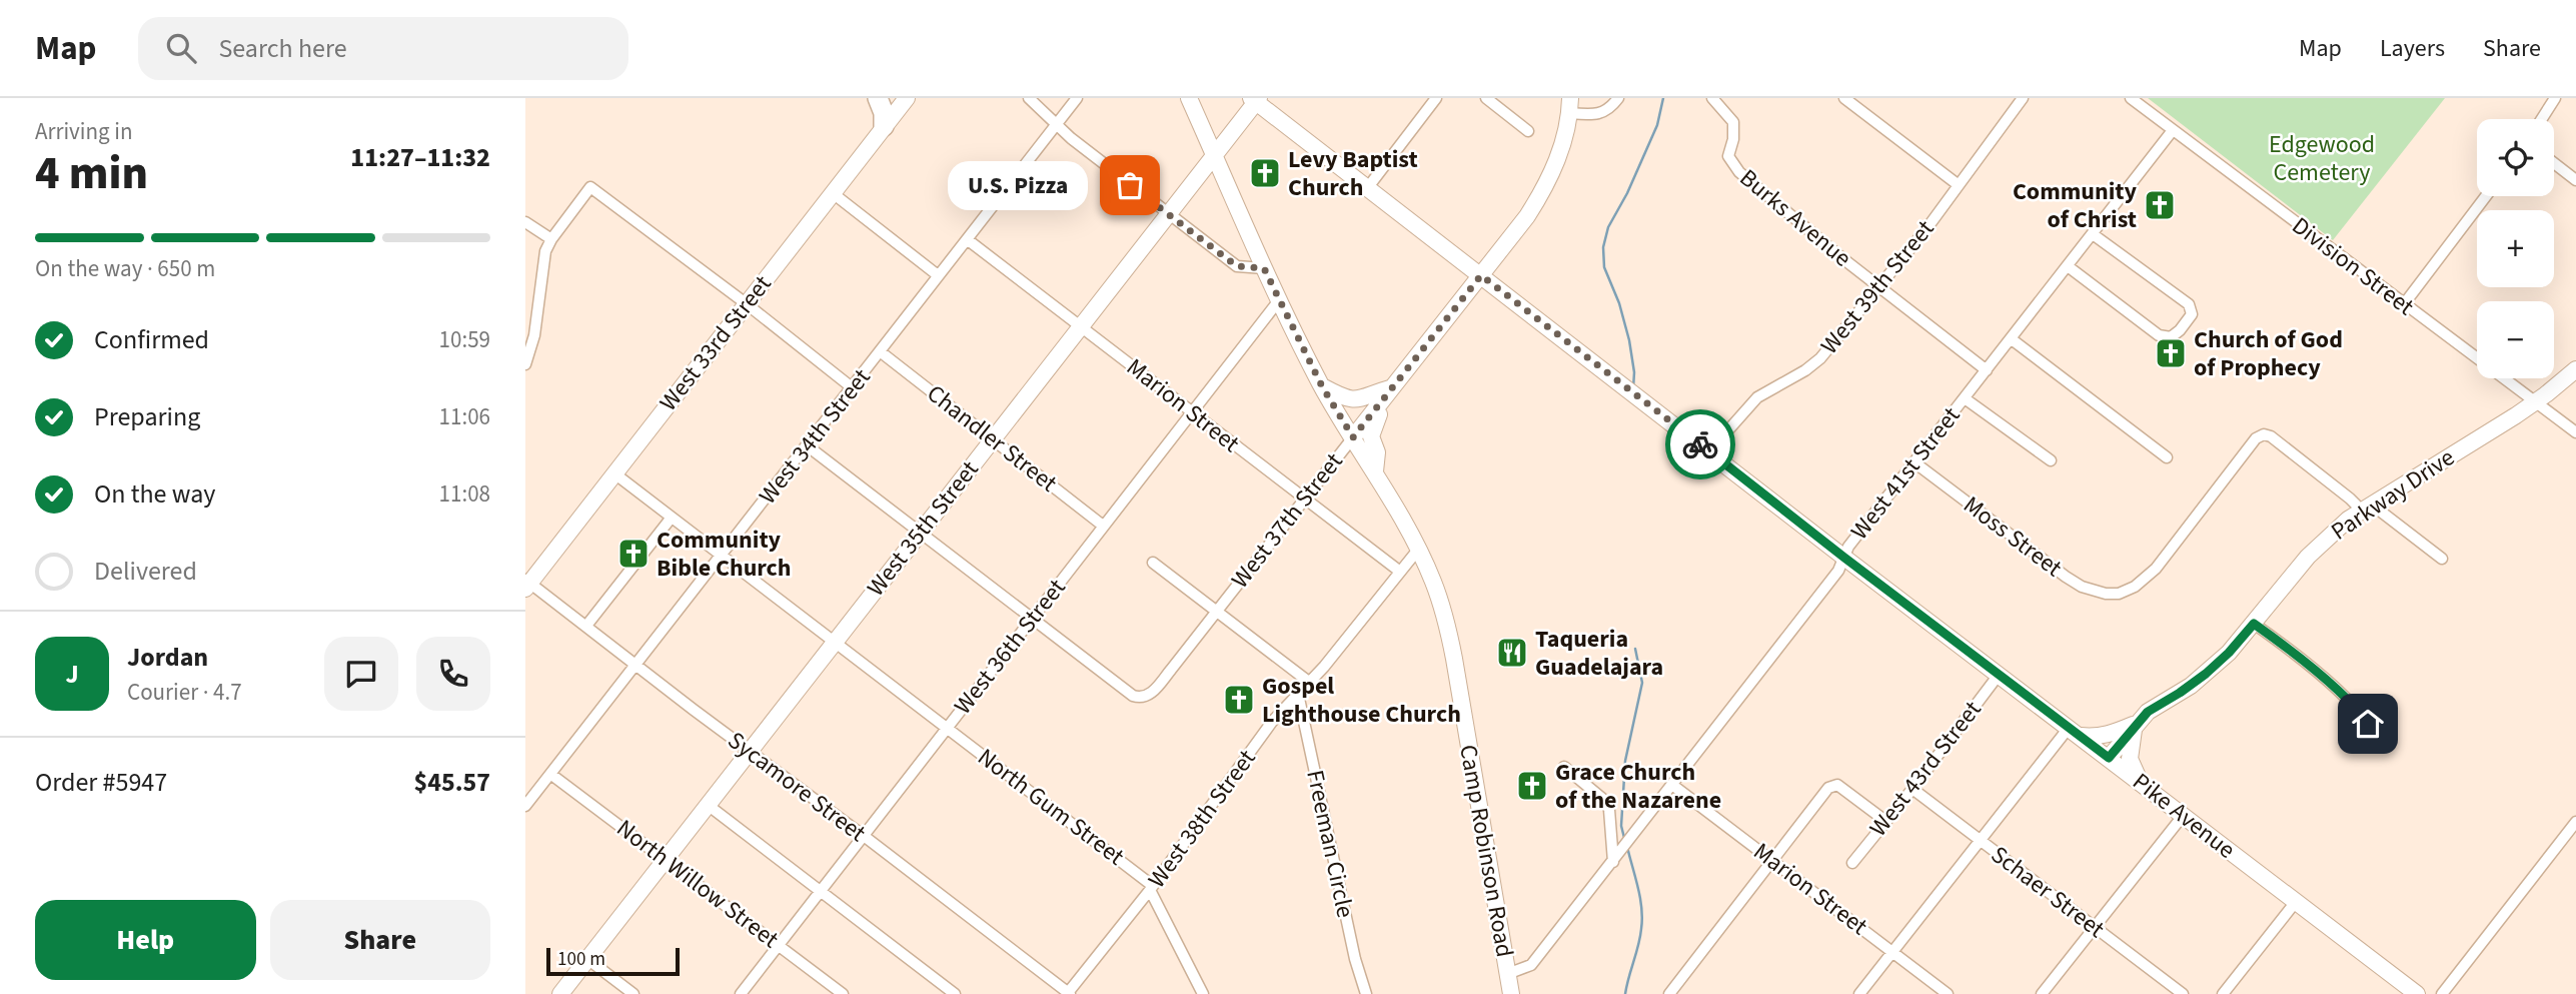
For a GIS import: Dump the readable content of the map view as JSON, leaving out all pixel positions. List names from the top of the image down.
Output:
{
  "streets": {
    "street": [
      "Burks Avenue",
      "Division Street",
      "West 39th Street",
      "West 33rd Street",
      "Marion Street",
      "West 34th Street",
      "Chandler Street",
      "West 41st Street",
      "Parkway Drive",
      "West 37th Street",
      "West 35th Street",
      "Moss Street",
      "West 36th Street",
      "West 43rd Street",
      "Sycamore Street",
      "North Gum Street",
      "Pike Avenue",
      "West 38th Street",
      "Freeman Circle",
      "Camp Robinson Road",
      "North Willow Street",
      "Schaer Street"
    ]
  },
  "crossings": [
    ["Burks Avenue", "West 39th Street"],
    ["Burks Avenue", "West 41st Street"],
    ["Division Street", "West 41st Street"],
    ["Division Street", "Parkway Drive"],
    ["West 39th Street", "Pike Avenue"],
    ["West 33rd Street", "Sycamore Street"],
    ["West 33rd Street", "North Gum Street"],
    ["Marion Street", "West 34th Street"],
    ["Marion Street", "West 41st Street"],
    ["Marion Street", "West 37th Street"],
    ["Marion Street", "West 35th Street"],
    ["Marion Street", "West 36th Street"],
    ["Marion Street", "West 38th Street"],
    ["West 34th Street", "Chandler Street"],
    ["West 34th Street", "Sycamore Street"],
    ["West 34th Street", "North Gum Street"],
    ["West 34th Street", "North Willow Street"],
    ["Chandler Street", "West 35th Street"],
    ["Chandler Street", "West 36th Street"],
    ["West 41st Street", "Moss Street"],
    ["West 41st Street", "Pike Avenue"],
    ["West 41st Street", "Camp Robinson Road"],
    ["Parkway Drive", "Moss Street"],
    ["Parkway Drive", "Pike Avenue"],
    ["West 37th Street", "West 36th Street"],
    ["West 37th Street", "Pike Avenue"],
    ["West 37th Street", "Camp Robinson Road"],
    ["West 35th Street", "Sycamore Street"],
    ["West 35th Street", "North Gum Street"],
    ["West 35th Street", "Pike Avenue"],
    ["West 35th Street", "Camp Robinson Road"],
    ["West 35th Street", "North Willow Street"],
    ["West 36th Street", "Sycamore Street"],
    ["West 36th Street", "North Gum Street"],
    ["West 36th Street", "Camp Robinson Road"],
    ["West 36th Street", "North Willow Street"],
    ["West 43rd Street", "Pike Avenue"],
    ["West 43rd Street", "Schaer Street"],
    ["Sycamore Street", "West 38th Street"],
    ["North Gum Street", "West 38th Street"],
    ["West 38th Street", "Freeman Circle"],
    ["West 38th Street", "Camp Robinson Road"]
  ],
  "parks": ["Edgewood Cemetery"],
  "places": {
    "church": [
      "Levy Baptist Church",
      "Community of Christ",
      "Church of God of Prophecy",
      "Community Bible Church",
      "Gospel Lighthouse Church",
      "Grace Church of the Nazarene"
    ],
    "other": ["U.S. Pizza"],
    "restaurant": ["Taqueria Guadelajara"]
  },
  "scale_bar": "100 m",
  "page": {
    "header": "Map",
    "search": "Search here",
    "nav": ["Map", "Layers", "Share"],
    "heading": ["4 min", "Arriving in", "11:27–11:32"],
    "panel": [
      "Jordan",
      "Courier · 4.7",
      "Order #5947",
      "$45.57"
    ],
    "map_buttons": ["+", "−"],
    "bubble": "U.S. Pizza",
    "bar": "On the way · 650 m",
    "list": [
      ["Confirmed", "10:59"],
      ["Preparing", "11:06"],
      ["On the way", "11:08"],
      "Delivered"
    ],
    "round": "J",
    "buttons": ["Help", "Share"],
    "scale": "100 m"
  }
}
